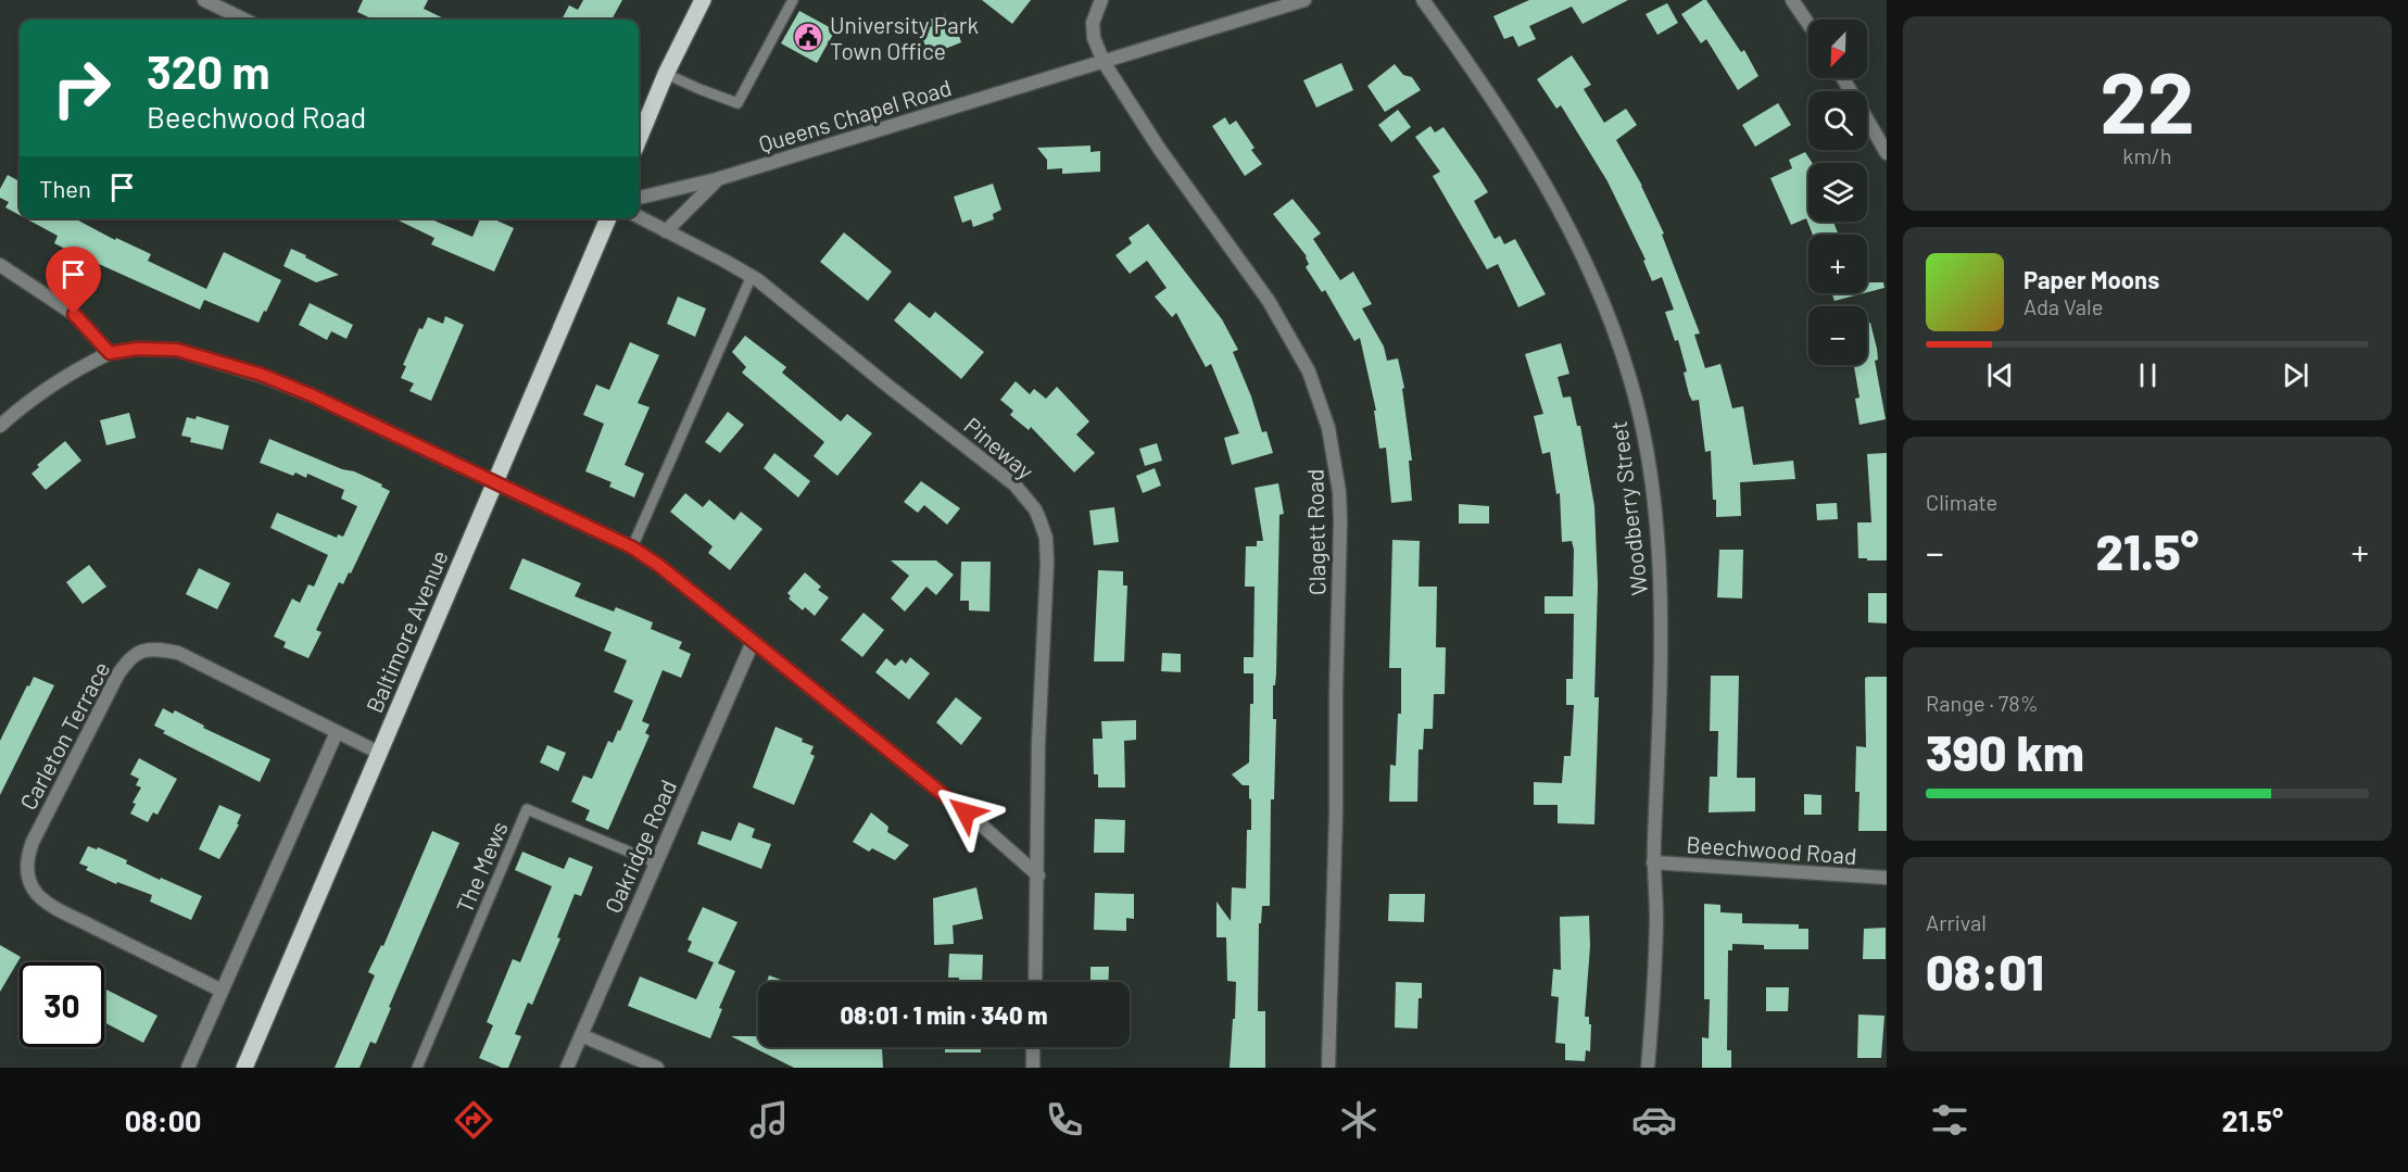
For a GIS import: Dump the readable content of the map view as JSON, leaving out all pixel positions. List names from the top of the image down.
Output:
{
  "streets": {
    "main road": ["Baltimore Avenue"],
    "street": [
      "Queens Chapel Road",
      "Pineway",
      "Woodberry Street",
      "Clagett Road",
      "Carleton Terrace",
      "Oakridge Road",
      "Beechwood Road"
    ],
    "lane": ["The Mews"]
  },
  "crossings": [
    ["Queens Chapel Road", "Pineway"],
    ["Queens Chapel Road", "Clagett Road"],
    ["Woodberry Street", "Beechwood Road"],
    ["Baltimore Avenue", "Carleton Terrace"],
    ["Oakridge Road", "The Mews"]
  ],
  "places": {
    "public building": ["University Park Town Office"]
  },
  "north": "bottom left",
  "page": {
    "tile": [
      ["22", "km/h"],
      "Climate",
      ["Range · 78%", "390 km"],
      ["Arrival", "08:01"]
    ],
    "map_buttons": ["+", "−"],
    "turn": ["320 m", "Beechwood Road"],
    "then": "Then",
    "song": ["Paper Moons", "Ada Vale"],
    "heat": ["−", "21.5°", "+"],
    "limit": "30",
    "trip": "08:01 · 1 min · 340 m",
    "tabs": ["08:00", "21.5°"]
  }
}
